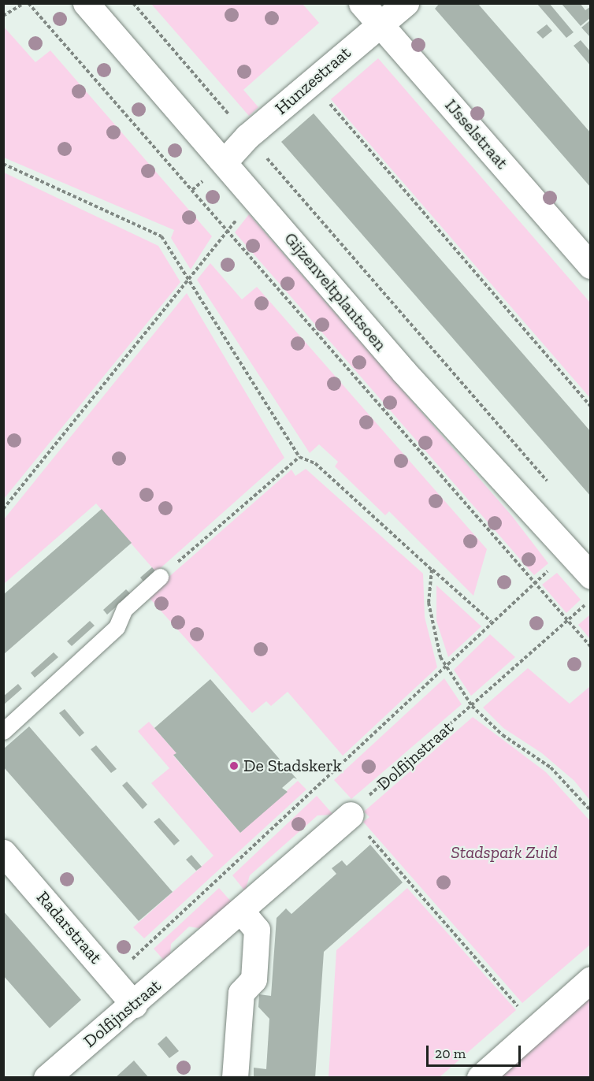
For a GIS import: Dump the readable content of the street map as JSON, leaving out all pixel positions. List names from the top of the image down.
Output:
{
  "streets": {
    "street": [
      "Hunzestraat",
      "IJsselstraat",
      "Gijzenveltplantsoen",
      "Dolfijnstraat",
      "Radarstraat"
    ]
  },
  "crossings": [
    ["Hunzestraat", "IJsselstraat"],
    ["Hunzestraat", "Gijzenveltplantsoen"],
    ["Dolfijnstraat", "Radarstraat"]
  ],
  "parks": ["Stadspark Zuid"],
  "places": ["De Stadskerk"],
  "scale_bar": "20 m"
}
